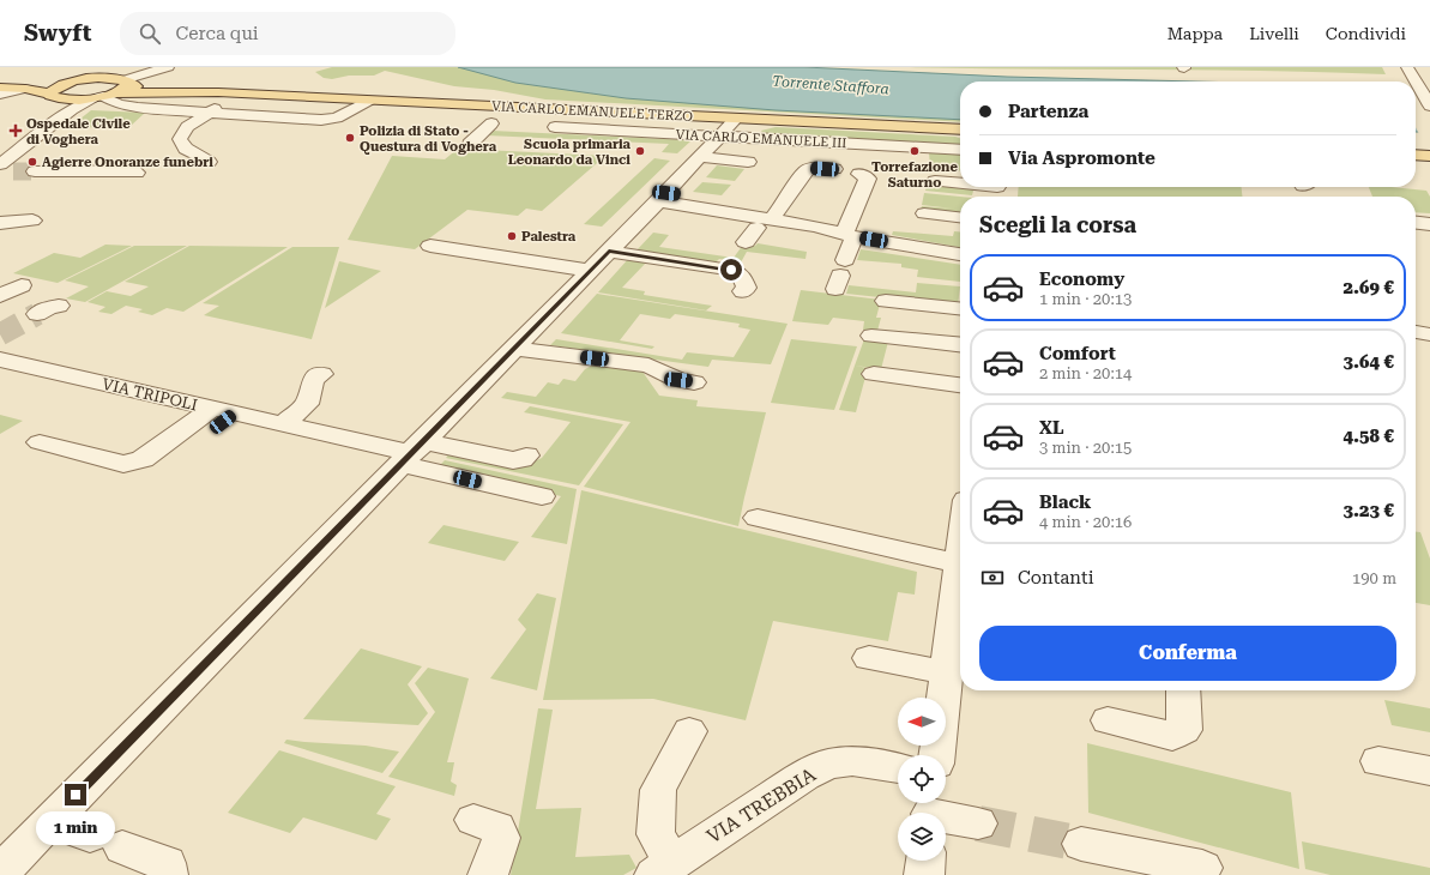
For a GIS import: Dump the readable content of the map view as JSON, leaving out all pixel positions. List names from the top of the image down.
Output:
{
  "streets": {
    "main road": ["VIA CARLO EMANUELE TERZO"],
    "street": ["VIA CARLO EMANUELE III", "VIA TRIPOLI", "VIA TREBBIA"]
  },
  "water": ["Torrente Staffora"],
  "places": {
    "health": ["Ospedale Civile di Voghera"],
    "other": [
      "Polizia di Stato - Questura di Voghera",
      "Scuola primaria Leonardo da Vinci",
      "Torrefazione Saturno",
      "Agierre Onoranze funebri",
      "Palestra"
    ]
  },
  "north": "left",
  "page": {
    "header": "Swyft",
    "search": "Cerca qui",
    "nav": ["Mappa", "Livelli", "Condividi"],
    "banner": ["Partenza", "Via Aspromonte"],
    "heading": "Scegli la corsa",
    "list": [
      {
        "name": "Economy",
        "note": "1 min · 20:13",
        "value": "2.69 €"
      },
      {
        "name": "Comfort",
        "note": "2 min · 20:14",
        "value": "3.64 €"
      },
      {
        "name": "XL",
        "note": "3 min · 20:15",
        "value": "4.58 €"
      },
      {
        "name": "Black",
        "note": "4 min · 20:16",
        "value": "3.23 €"
      }
    ],
    "pay": ["Contanti", "190 m"],
    "buttons": "Conferma",
    "bubble": "1 min"
  }
}
